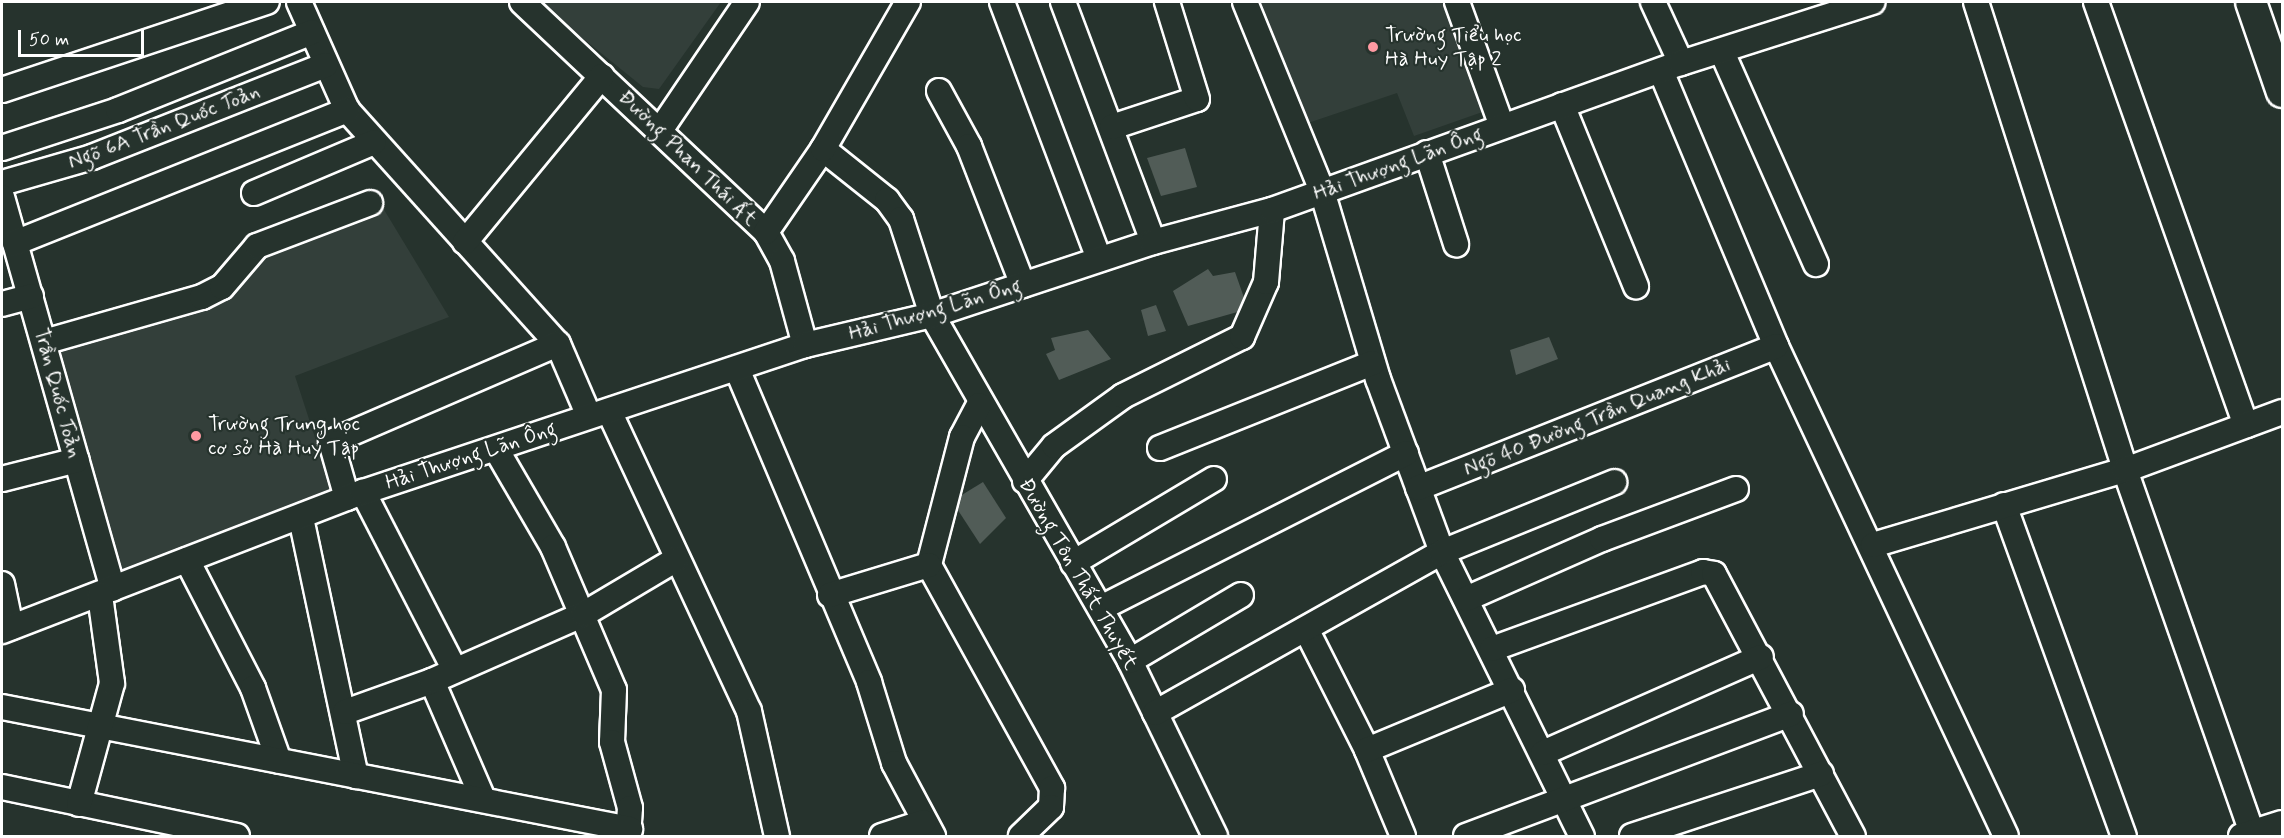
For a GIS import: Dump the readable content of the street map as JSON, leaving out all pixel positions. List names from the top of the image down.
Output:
{
  "streets": {
    "street": [
      "Ngõ 6A Trần Quốc Toản",
      "Đường Phan Thái Ất",
      "Hải Thượng Lãn Ông",
      "Trần Quốc Toản",
      "Ngõ 40 Đường Trần Quang Khải",
      "Đường Tôn Thất Thuyết"
    ]
  },
  "crossings": [
    ["Đường Phan Thái Ất", "Hải Thượng Lãn Ông"],
    ["Hải Thượng Lãn Ông", "Trần Quốc Toản"],
    ["Hải Thượng Lãn Ông", "Đường Tôn Thất Thuyết"]
  ],
  "places": ["Trường Tiểu học Hà Huy Tập 2", "Trường Trung học cơ sở Hà Huy Tập"],
  "scale_bar": "50 m"
}
